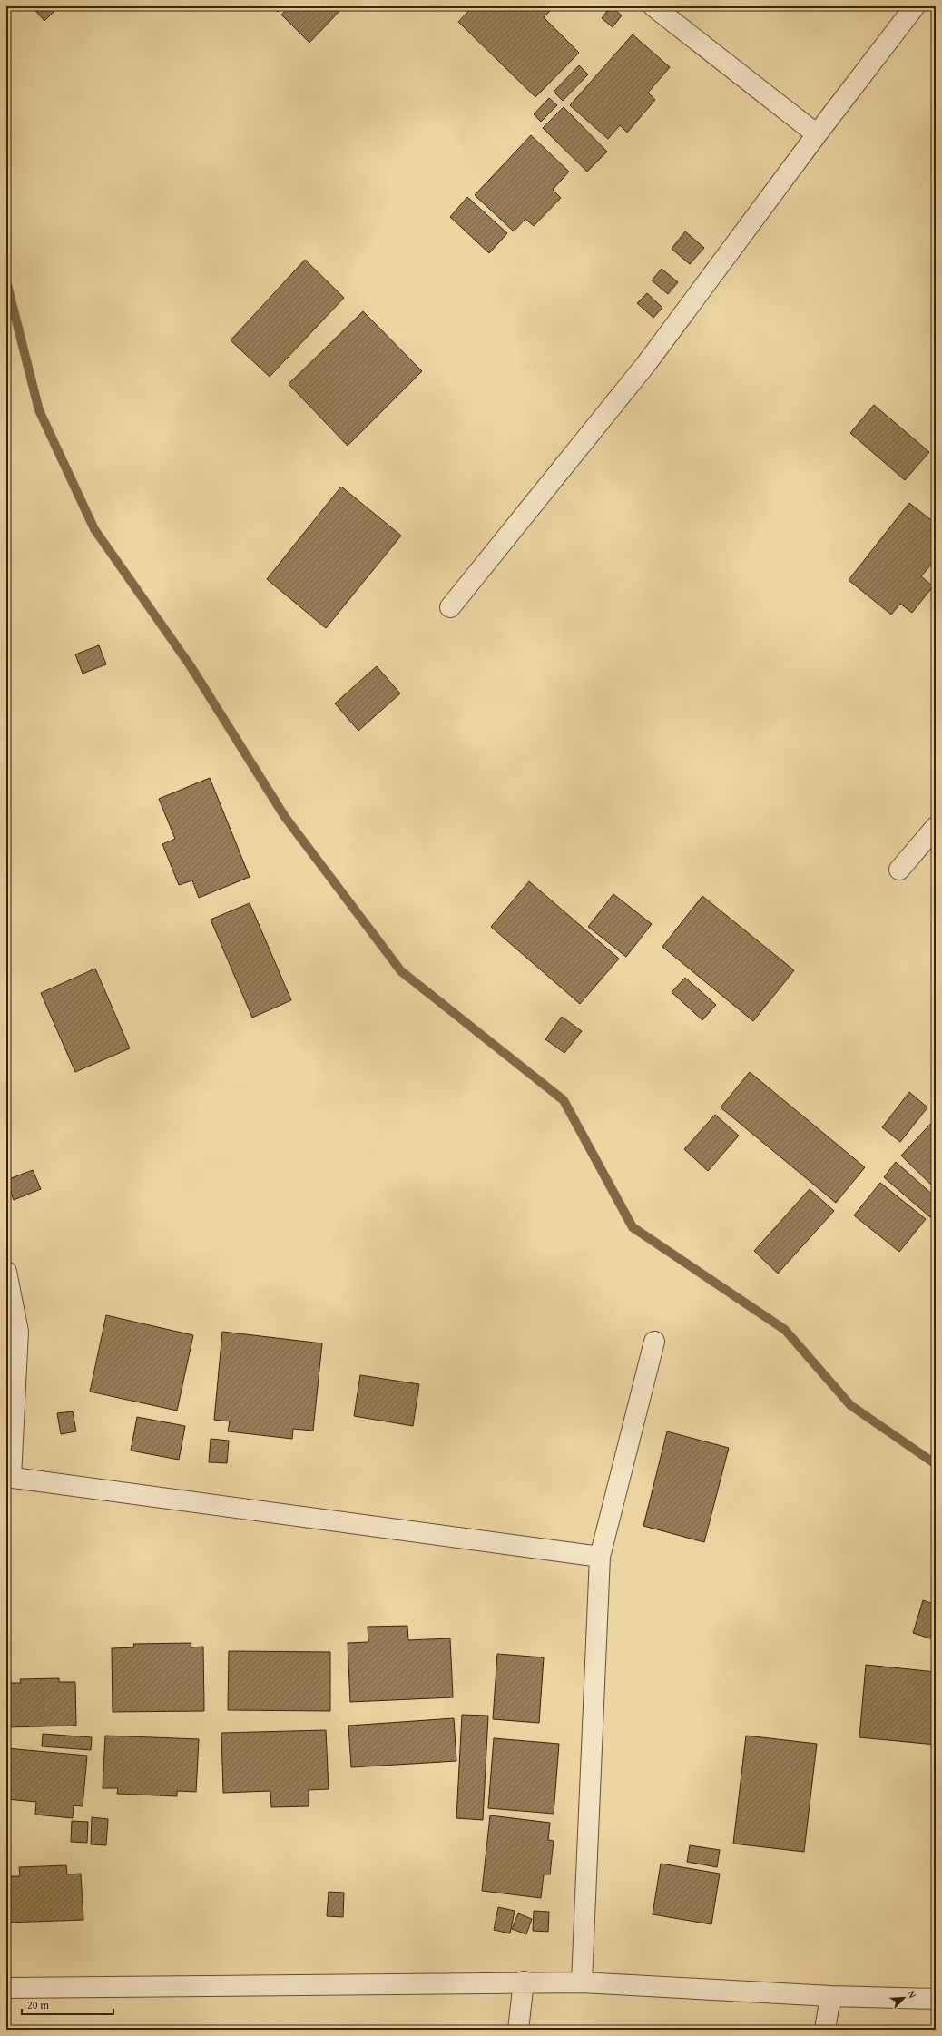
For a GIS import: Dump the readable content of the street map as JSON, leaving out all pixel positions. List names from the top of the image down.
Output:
{
  "scale_bar": "20 m",
  "north": "top right"
}
